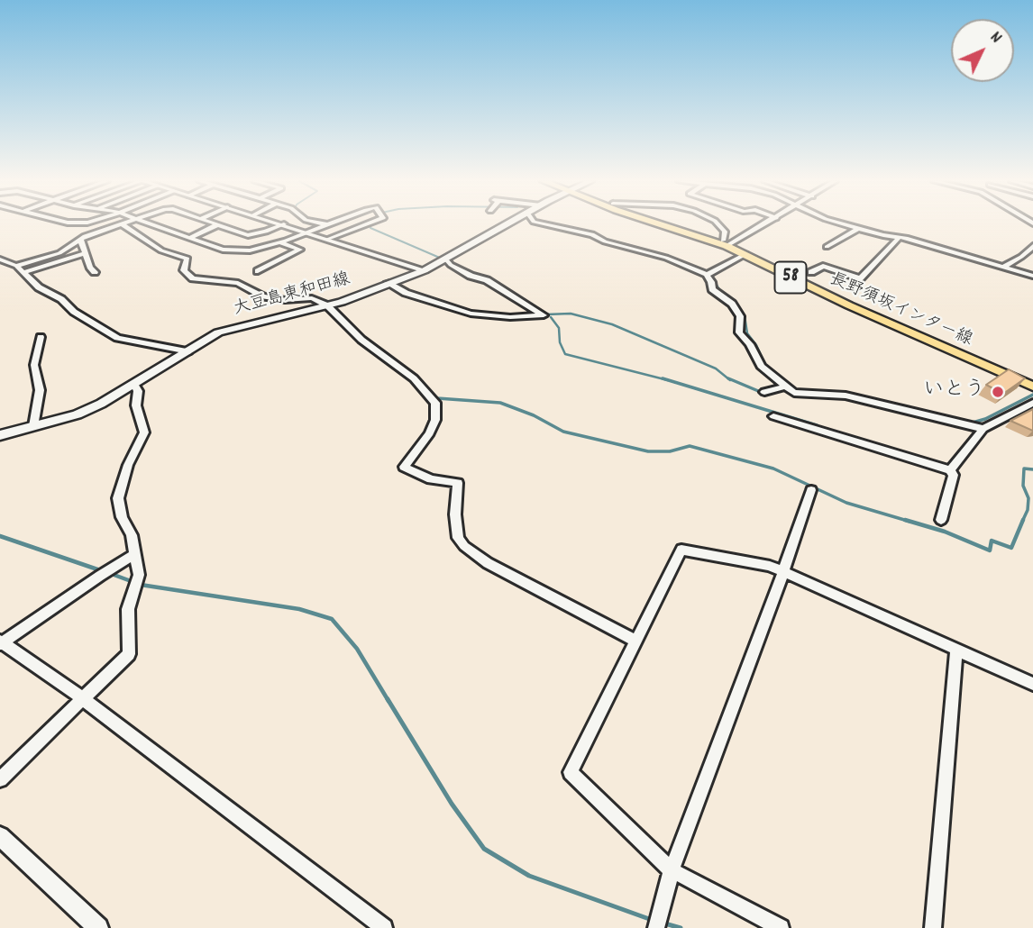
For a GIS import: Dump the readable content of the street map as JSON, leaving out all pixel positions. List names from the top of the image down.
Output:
{
  "streets": {
    "main road": ["58", "大豆島東和田線", "長野須坂インター線"]
  },
  "places": ["いとう"],
  "north": "top right"
}
